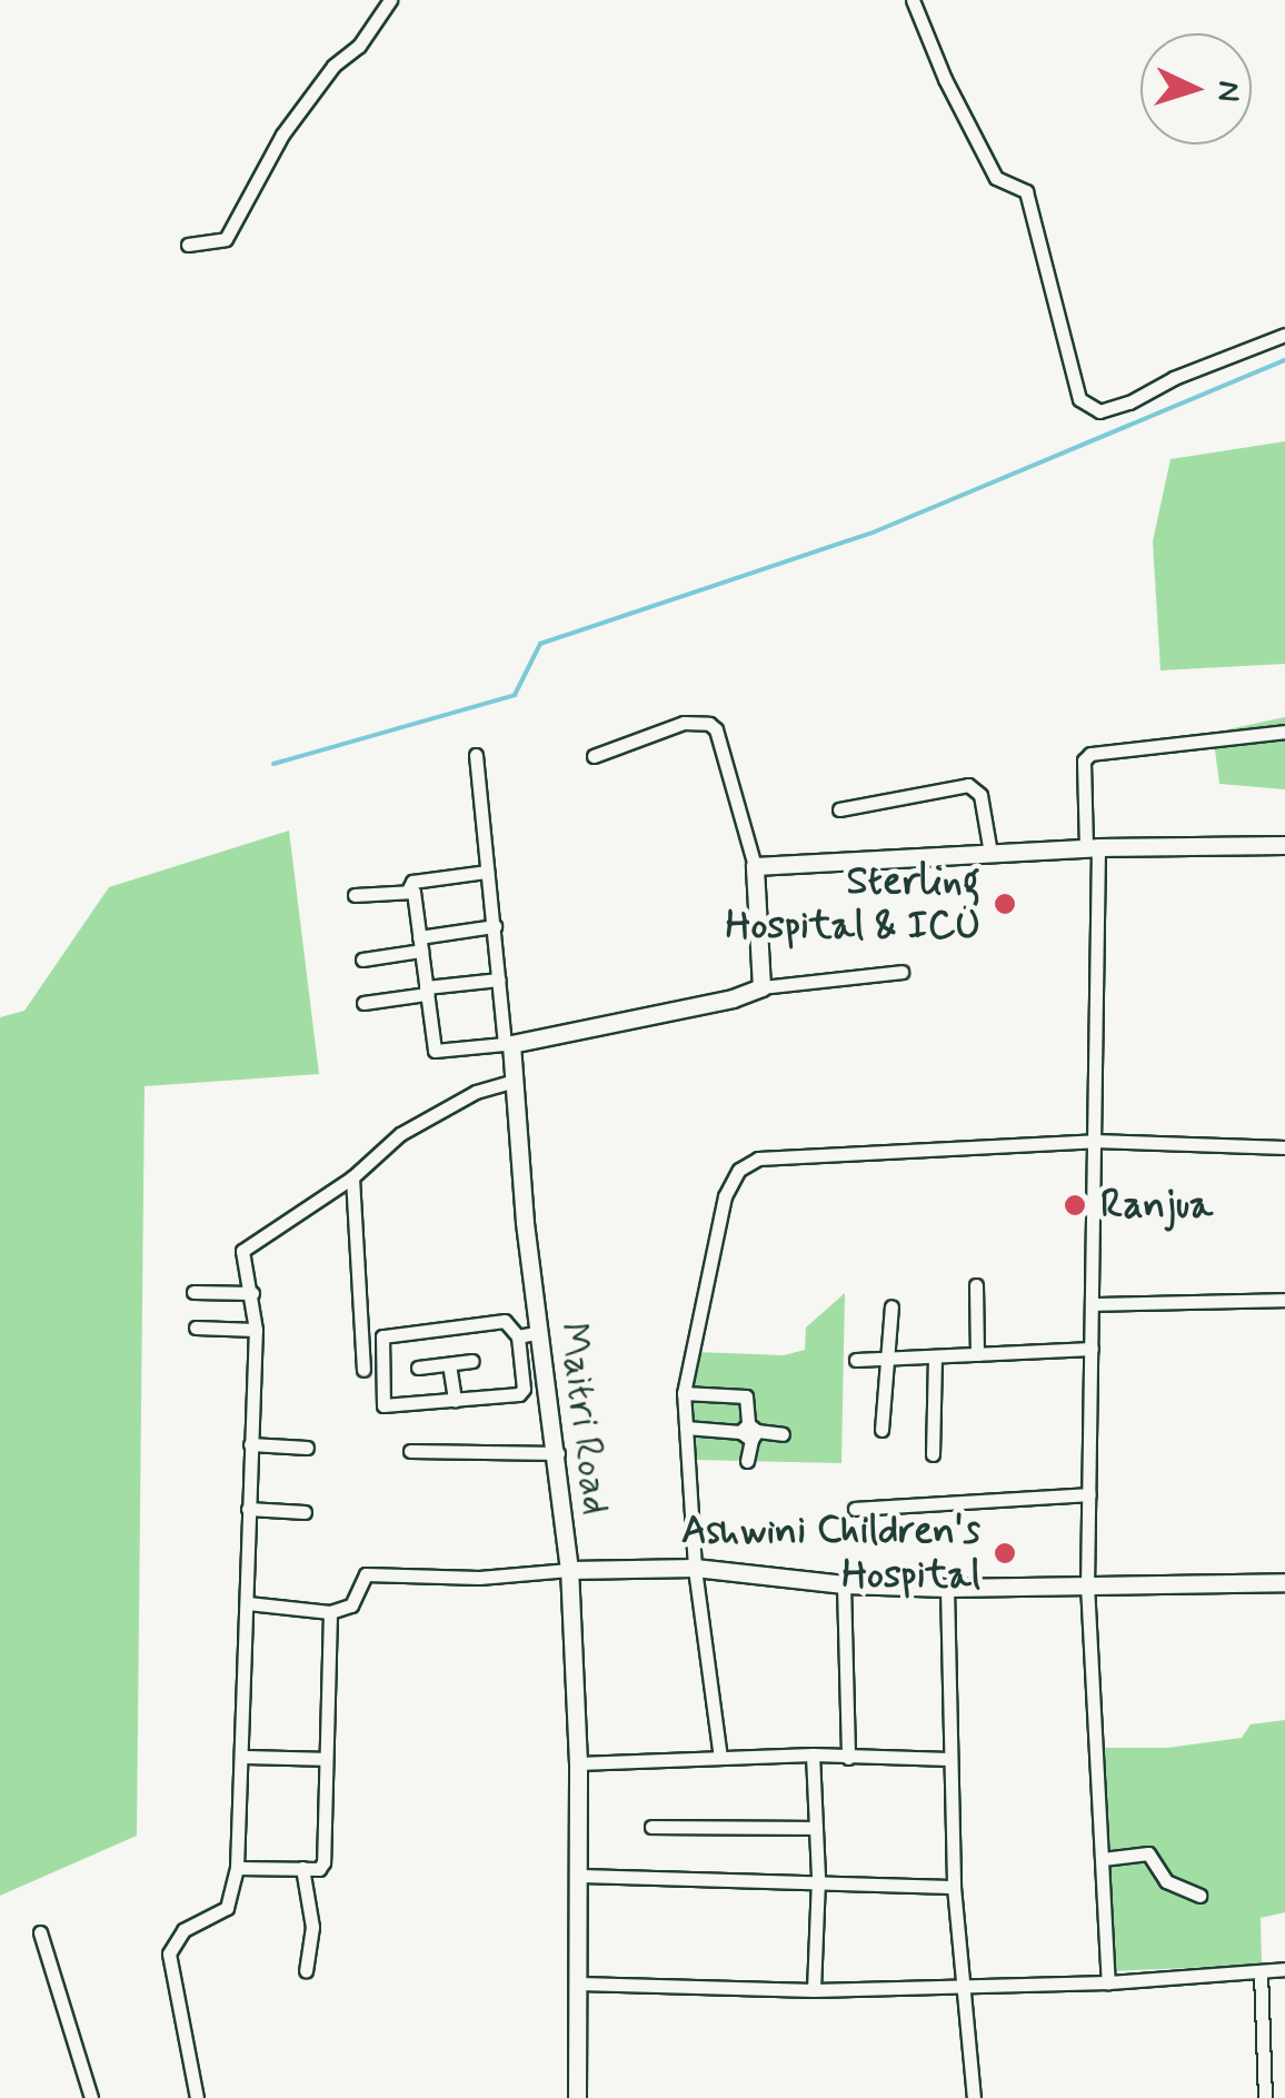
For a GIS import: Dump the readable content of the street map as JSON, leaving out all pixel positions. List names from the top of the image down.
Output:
{
  "streets": {
    "street": ["Maitri Road"]
  },
  "places": ["Sterling Hospital & ICU", "Ranjua", "Ashwini Children's Hospital"],
  "north": "right"
}
